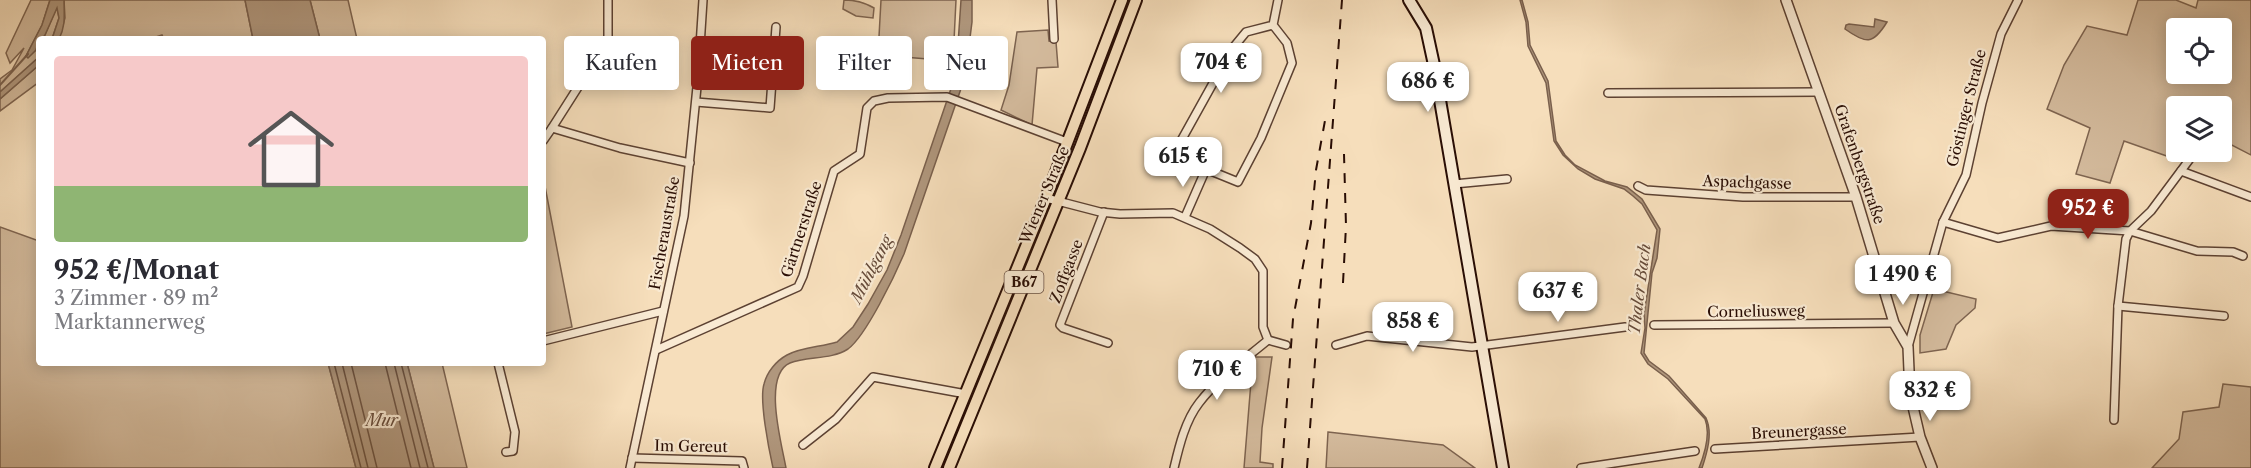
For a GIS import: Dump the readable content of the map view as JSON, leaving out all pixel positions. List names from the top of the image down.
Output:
{
  "streets": {
    "main road": ["Wiener Straße", "B67"],
    "street": [
      "Göstinger Straße",
      "Grafenbergstraße",
      "Aspachgasse",
      "Gärtnerstraße",
      "Fischeraustraße",
      "Zoffgasse",
      "Corneliusweg",
      "Breunergasse",
      "Im Gereut"
    ]
  },
  "crossings": [
    ["Göstinger Straße", "Grafenbergstraße"],
    ["Göstinger Straße", "Breunergasse"],
    ["Grafenbergstraße", "Aspachgasse"],
    ["Grafenbergstraße", "Corneliusweg"],
    ["Wiener Straße", "Gärtnerstraße"],
    ["Gärtnerstraße", "Fischeraustraße"],
    ["Fischeraustraße", "Im Gereut"]
  ],
  "water": ["Mühlgang", "Thaler Bach", "Mur"],
  "page": {
    "chip": [
      "Kaufen",
      "Mieten",
      "Filter",
      "Neu"
    ],
    "list": [
      {
        "name": "952 €/Monat",
        "note": "3 Zimmer · 89 m² · Marktannerweg"
      }
    ],
    "price": [
      "704 €",
      "686 €",
      "615 €",
      "952 €",
      "1 490 €",
      "637 €",
      "858 €",
      "710 €",
      "832 €"
    ]
  }
}
